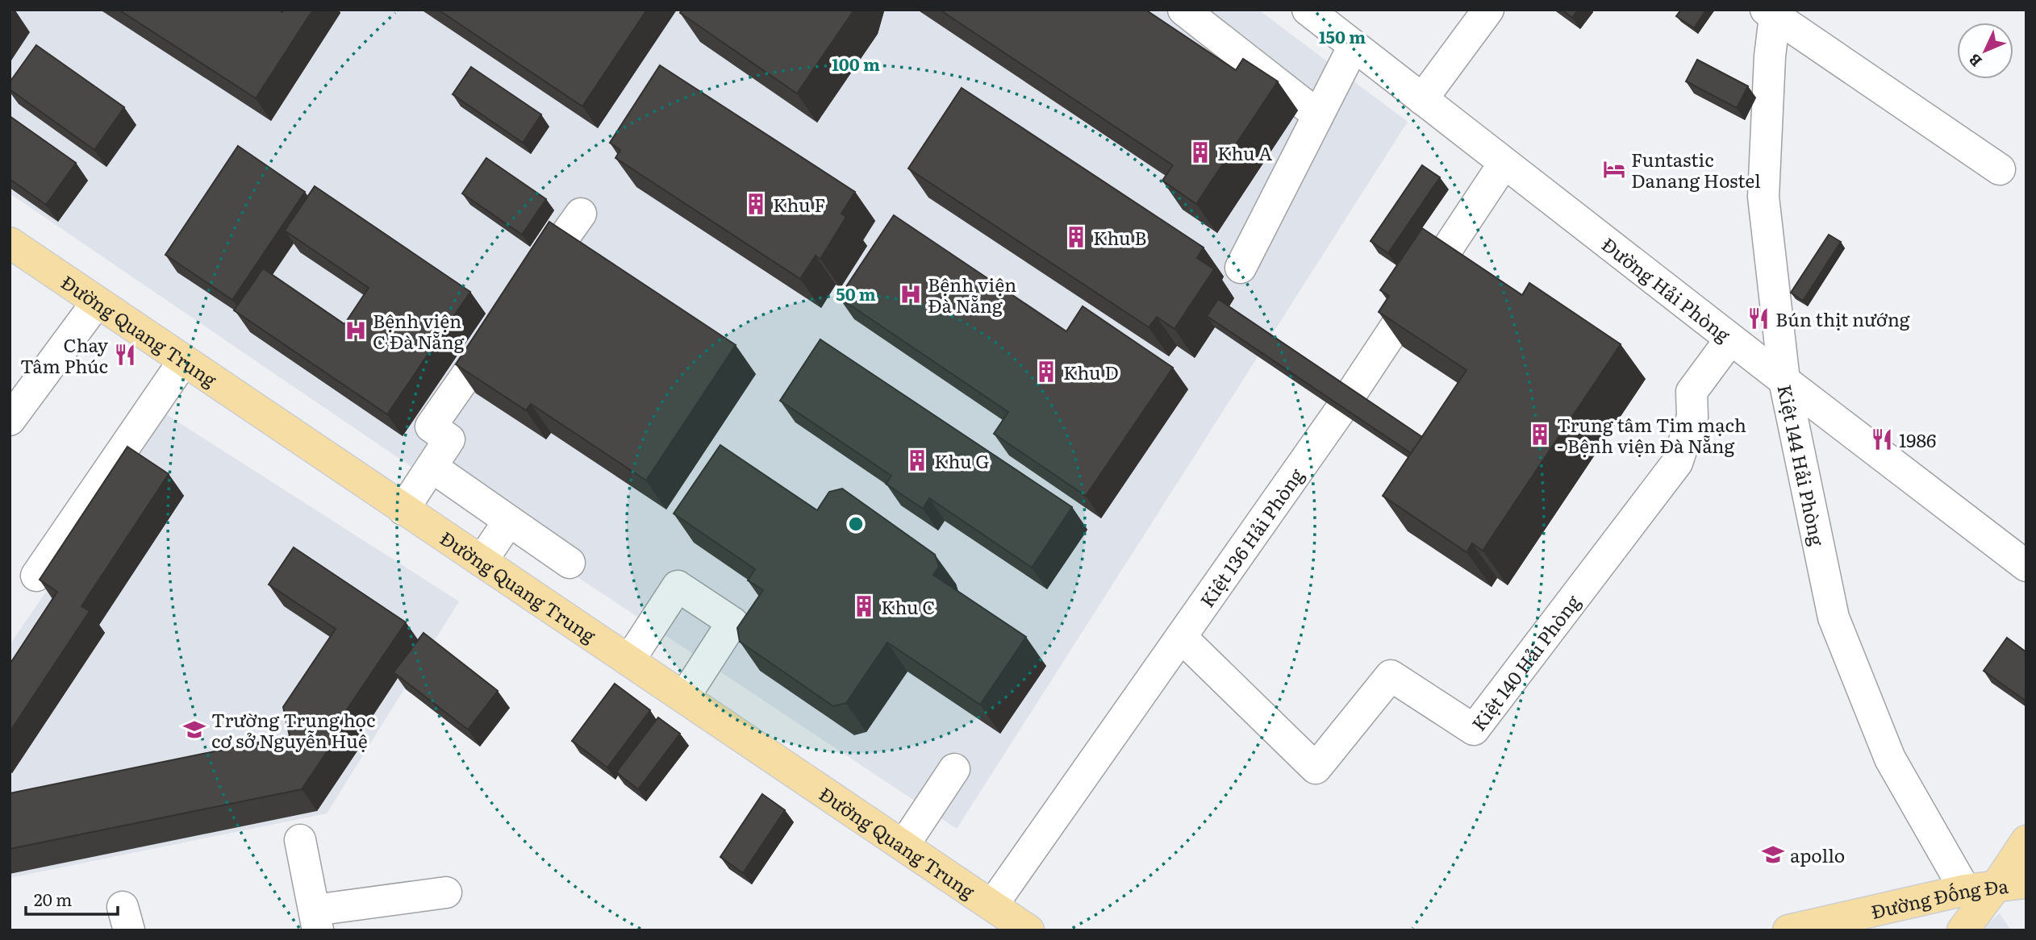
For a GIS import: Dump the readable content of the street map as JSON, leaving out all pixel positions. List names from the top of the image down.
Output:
{
  "streets": {
    "main road": ["Đường Quang Trung", "Đường Đống Đa"],
    "street": [
      "Đường Hải Phòng",
      "Kiệt 144 Hải Phòng",
      "Kiệt 136 Hải Phòng",
      "Kiệt 140 Hải Phòng"
    ]
  },
  "crossings": [
    ["Đường Hải Phòng", "Kiệt 144 Hải Phòng"],
    ["Đường Hải Phòng", "Kiệt 136 Hải Phòng"],
    ["Đường Hải Phòng", "Kiệt 140 Hải Phòng"],
    ["Đường Quang Trung", "Kiệt 136 Hải Phòng"],
    ["Kiệt 144 Hải Phòng", "Đường Đống Đa"],
    ["Kiệt 136 Hải Phòng", "Kiệt 140 Hải Phòng"]
  ],
  "places": {
    "building": [
      "Khu A",
      "Khu F",
      "Khu B",
      "Khu D",
      "Trung tâm Tim mạch - Bệnh viện Đà Nẵng",
      "Khu G",
      "Khu C"
    ],
    "hotel": ["Funtastic Danang Hostel"],
    "hospital": ["Bệnh viện Đà Nẵng", "Bệnh viện C Đà Nẵng"],
    "restaurant": ["Bún thịt nướng", "Chay Tâm Phúc", "1986"],
    "school or university": ["Trường Trung học cơ sở Nguyễn Huệ", "apollo"]
  },
  "scale_bar": "20 m",
  "north": "bottom left",
  "rings": ["150 m", "100 m", "50 m"]
}
